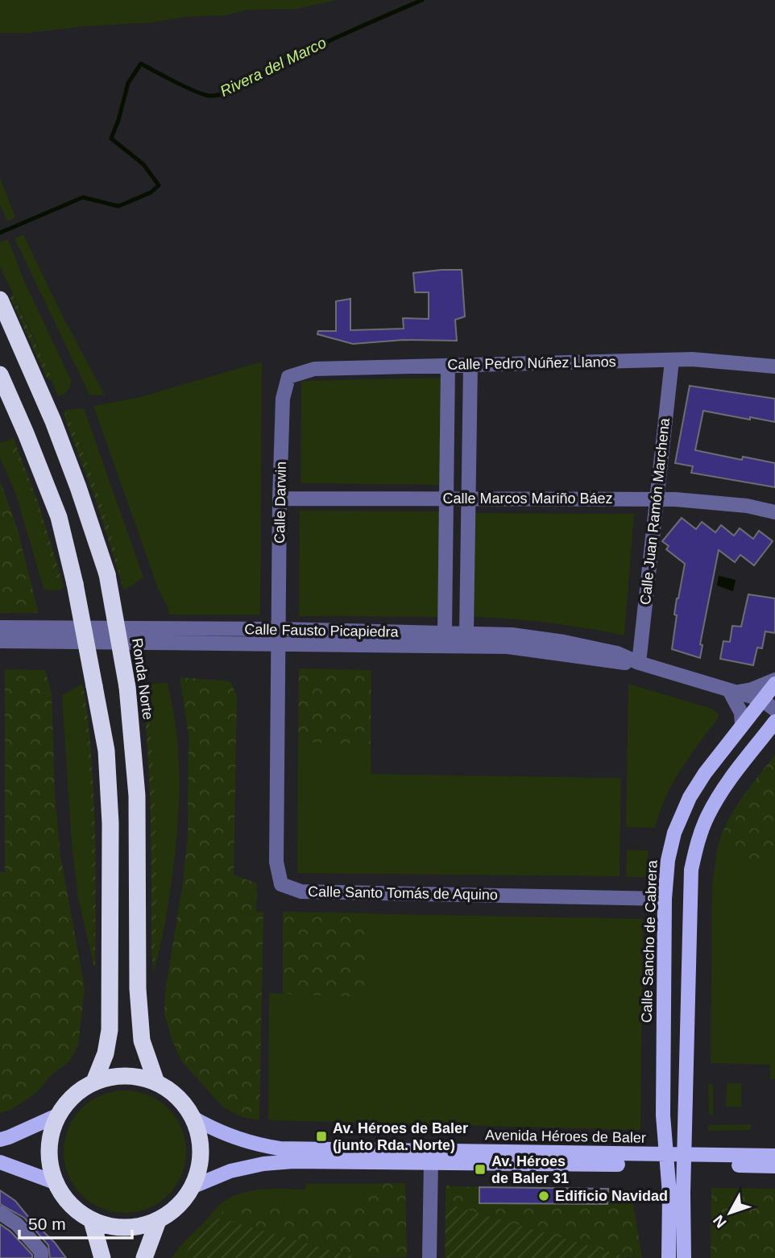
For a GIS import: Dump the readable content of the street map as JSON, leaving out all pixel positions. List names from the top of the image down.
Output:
{
  "streets": {
    "highway": ["Ronda Norte"],
    "main road": ["Calle Sancho de Cabrera", "Avenida Héroes de Baler"],
    "street": [
      "Calle Pedro Núñez Llanos",
      "Calle Marcos Mariño Báez",
      "Calle Darwin",
      "Calle Juan Ramón Marchena",
      "Calle Fausto Picapiedra",
      "Calle Santo Tomás de Aquino"
    ]
  },
  "crossings": [
    ["Calle Pedro Núñez Llanos", "Calle Darwin"],
    ["Calle Pedro Núñez Llanos", "Calle Juan Ramón Marchena"],
    ["Calle Marcos Mariño Báez", "Calle Darwin"],
    ["Calle Marcos Mariño Báez", "Calle Juan Ramón Marchena"],
    ["Calle Darwin", "Calle Fausto Picapiedra"],
    ["Calle Darwin", "Calle Santo Tomás de Aquino"],
    ["Calle Juan Ramón Marchena", "Calle Fausto Picapiedra"],
    ["Calle Fausto Picapiedra", "Calle Santo Tomás de Aquino"],
    ["Calle Fausto Picapiedra", "Calle Sancho de Cabrera"],
    ["Ronda Norte", "Avenida Héroes de Baler"],
    ["Calle Santo Tomás de Aquino", "Calle Sancho de Cabrera"],
    ["Calle Sancho de Cabrera", "Avenida Héroes de Baler"]
  ],
  "water": ["Rivera del Marco"],
  "places": {
    "transit": ["Av. Héroes de Baler (junto Rda. Norte)", "Av. Héroes de Baler 31"],
    "other": ["Edificio Navidad"]
  },
  "scale_bar": "50 m",
  "north": "bottom left"
}
